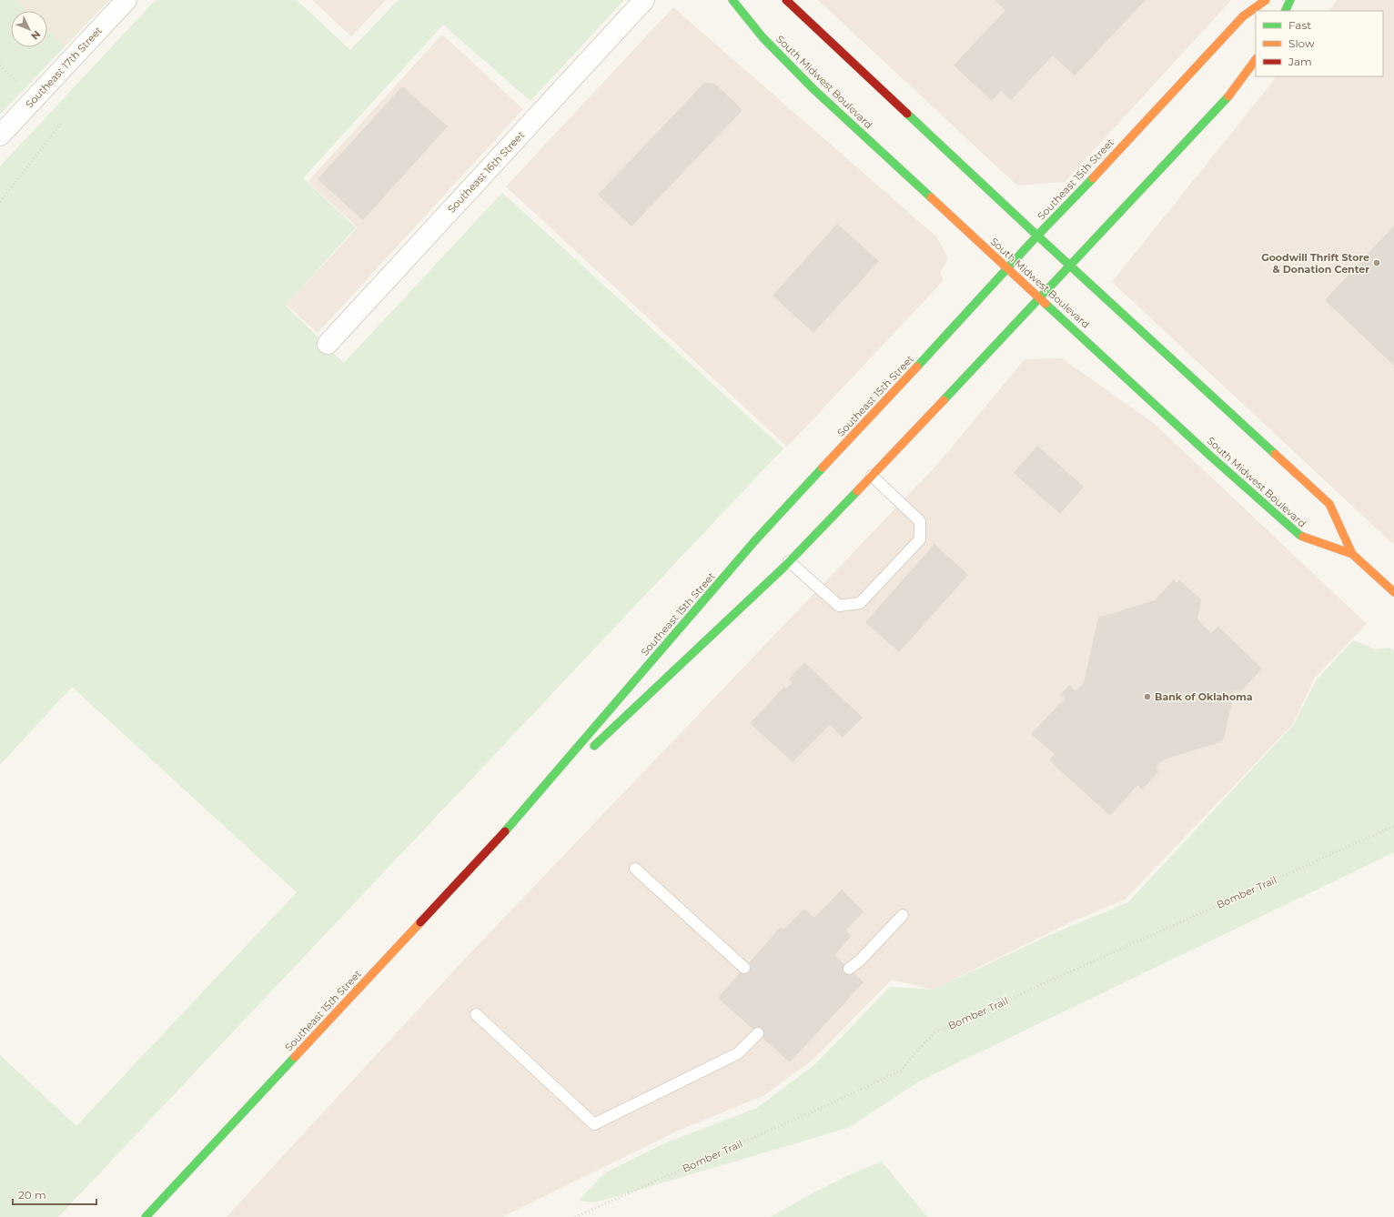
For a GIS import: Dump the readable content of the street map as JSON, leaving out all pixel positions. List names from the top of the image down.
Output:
{
  "streets": {
    "main road": ["South Midwest Boulevard", "Southeast 15th Street"],
    "street": ["Southeast 17th Street", "Southeast 16th Street"],
    "path": ["Bomber Trail"]
  },
  "crossings": [
    ["South Midwest Boulevard", "Southeast 15th Street"]
  ],
  "places": ["Goodwill Thrift Store & Donation Center", "Bank of Oklahoma"],
  "legend": ["Fast", "Slow", "Jam"],
  "scale_bar": "20 m",
  "north": "bottom right"
}
